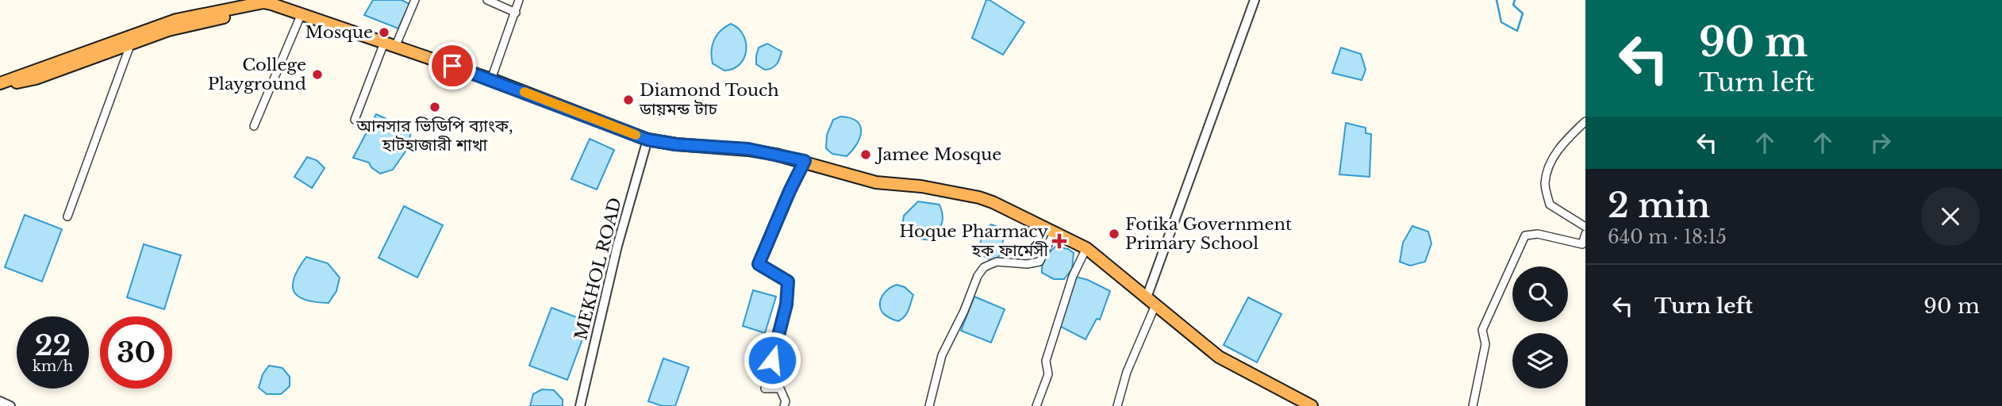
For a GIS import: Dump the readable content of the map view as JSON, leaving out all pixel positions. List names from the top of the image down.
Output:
{
  "streets": {
    "street": ["MEKHOL ROAD"]
  },
  "places": {
    "other": [
      "Mosque",
      "College Playground",
      "Diamond Touch ডায়মন্ড টাচ",
      "আনসার ভিডিপি ব্যাংক, হাটহাজারী শাখা",
      "Jamee Mosque",
      "Fotika Government Primary School"
    ],
    "health": ["Hoque Pharmacy হক ফার্মেসী"]
  },
  "page": {
    "turn": ["90 m", "Turn left"],
    "heading": ["2 min", "640 m · 18:15"],
    "list": [
      {
        "name": "Turn left",
        "value": "90 m"
      }
    ],
    "speed": "22 km/h",
    "limit": "30"
  }
}
